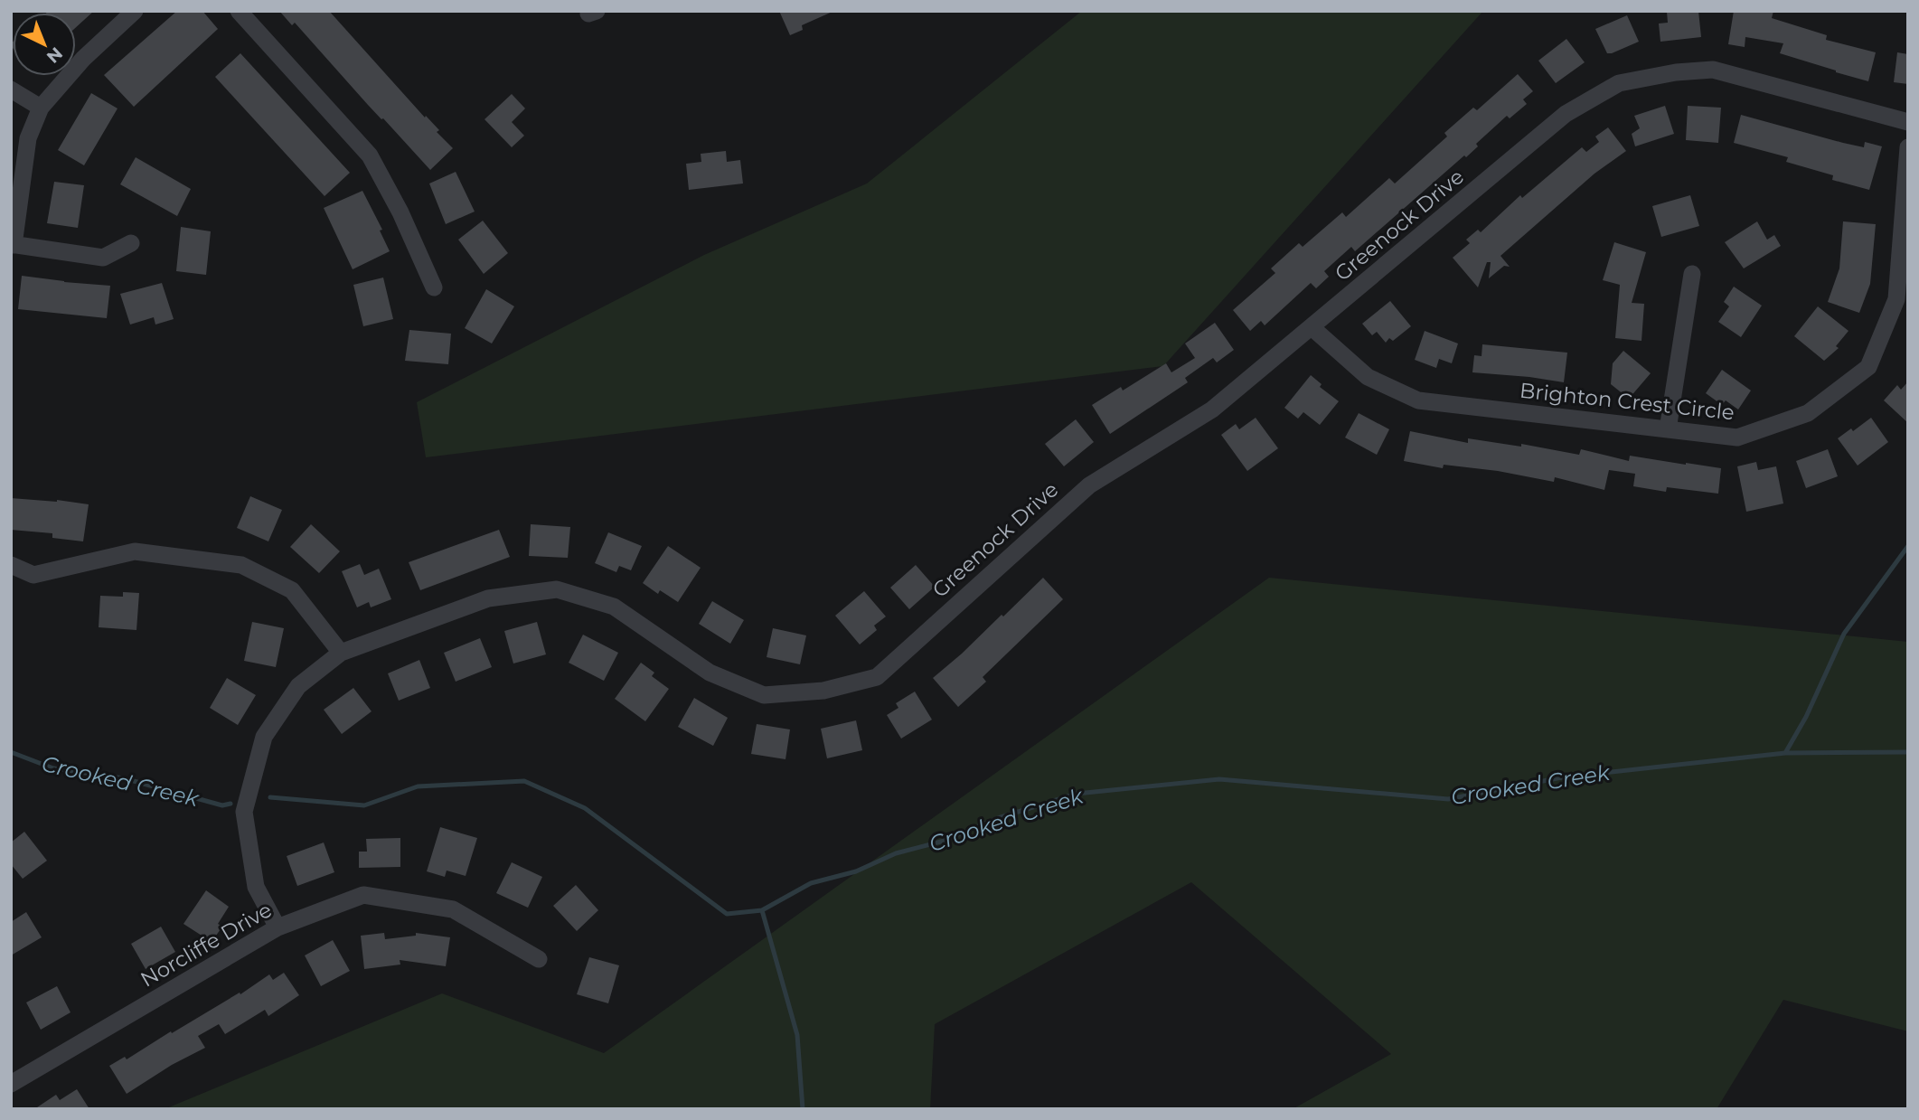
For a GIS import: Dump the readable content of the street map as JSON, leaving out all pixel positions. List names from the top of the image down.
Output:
{
  "streets": {
    "street": ["Greenock Drive", "Brighton Crest Circle", "Norcliffe Drive"]
  },
  "crossings": [
    ["Greenock Drive", "Brighton Crest Circle"],
    ["Greenock Drive", "Norcliffe Drive"]
  ],
  "water": ["Crooked Creek"],
  "north": "bottom right"
}
